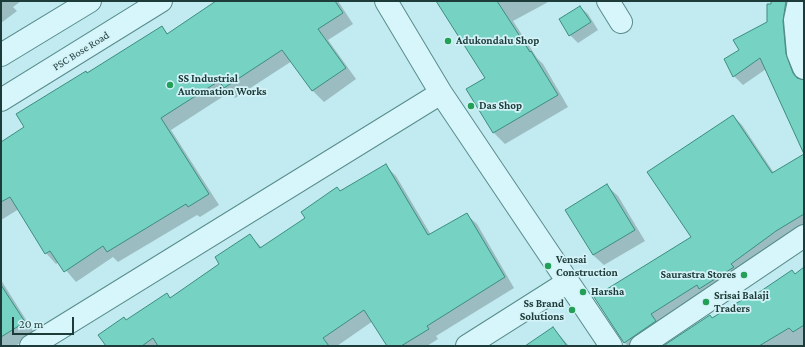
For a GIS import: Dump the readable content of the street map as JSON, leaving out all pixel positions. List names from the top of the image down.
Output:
{
  "streets": {
    "street": ["PSC Bose Road"]
  },
  "places": [
    "Adukondalu Shop",
    "SS Industrial Automation Works",
    "Das Shop",
    "Vensai Construction",
    "Saurastra Stores",
    "Harsha",
    "Srisai Balaji Traders",
    "Ss Brand Solutions"
  ],
  "scale_bar": "20 m"
}
